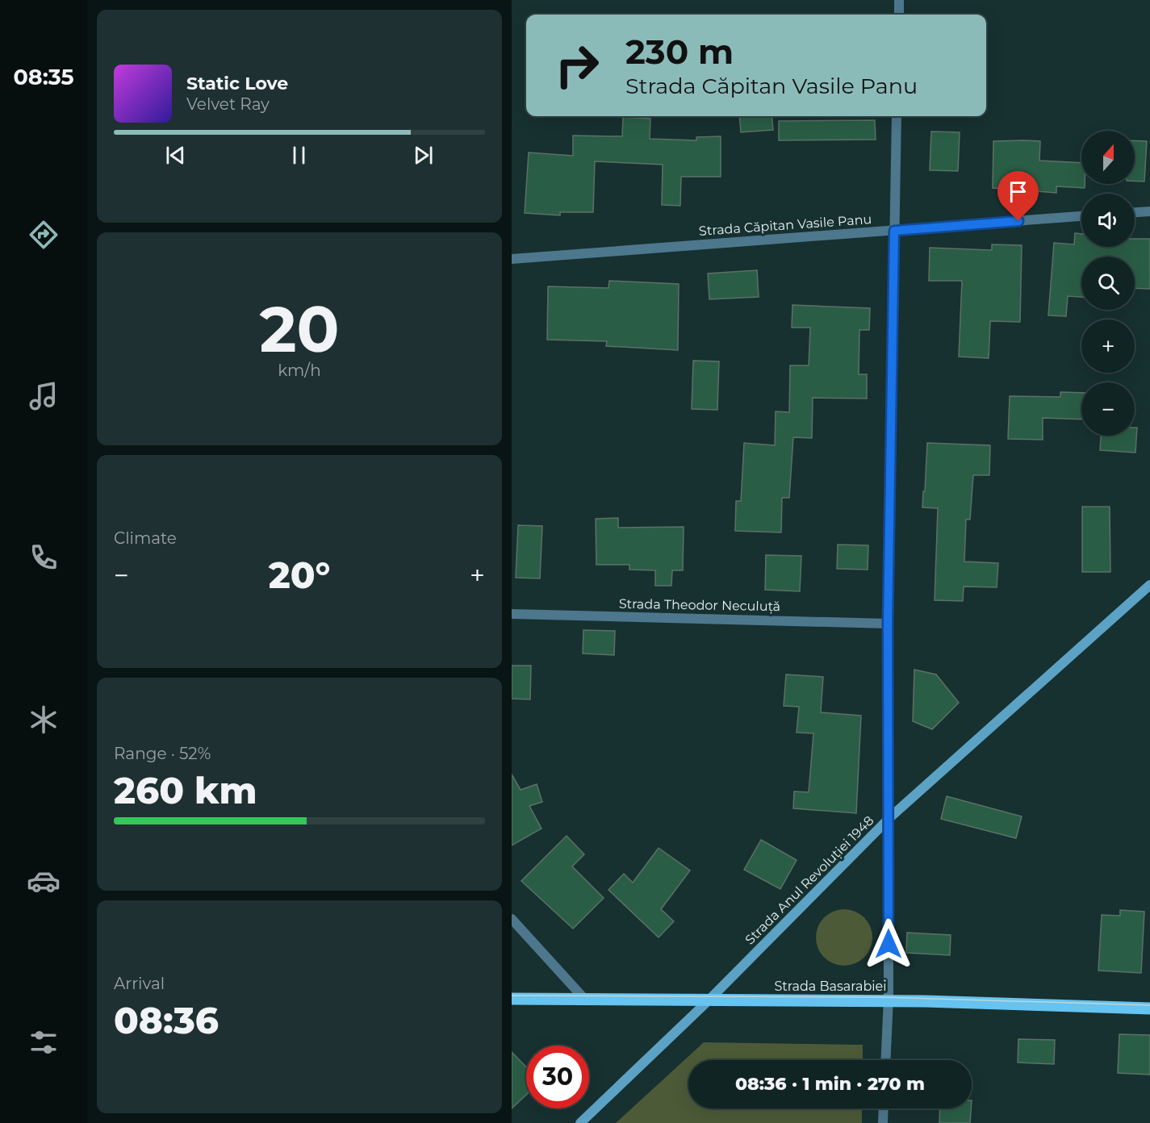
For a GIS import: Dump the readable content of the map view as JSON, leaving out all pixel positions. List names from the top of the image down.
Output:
{
  "streets": {
    "main road": ["Strada Basarabiei"],
    "street": ["Strada Căpitan Vasile Panu", "Strada Theodor Neculuță", "Strada Anul Revoluției 1948"]
  },
  "crossings": [
    ["Strada Anul Revoluției 1948", "Strada Basarabiei"]
  ],
  "north": "top",
  "page": {
    "tabs": "08:35",
    "turn": ["230 m", "Strada Căpitan Vasile Panu"],
    "song": ["Static Love", "Velvet Ray"],
    "map_buttons": ["+", "−"],
    "tile": [
      ["20", "km/h"],
      "Climate",
      ["Range · 52%", "260 km"],
      ["Arrival", "08:36"]
    ],
    "heat": ["−", "20°", "+"],
    "limit": "30",
    "trip": "08:36 · 1 min · 270 m"
  }
}
